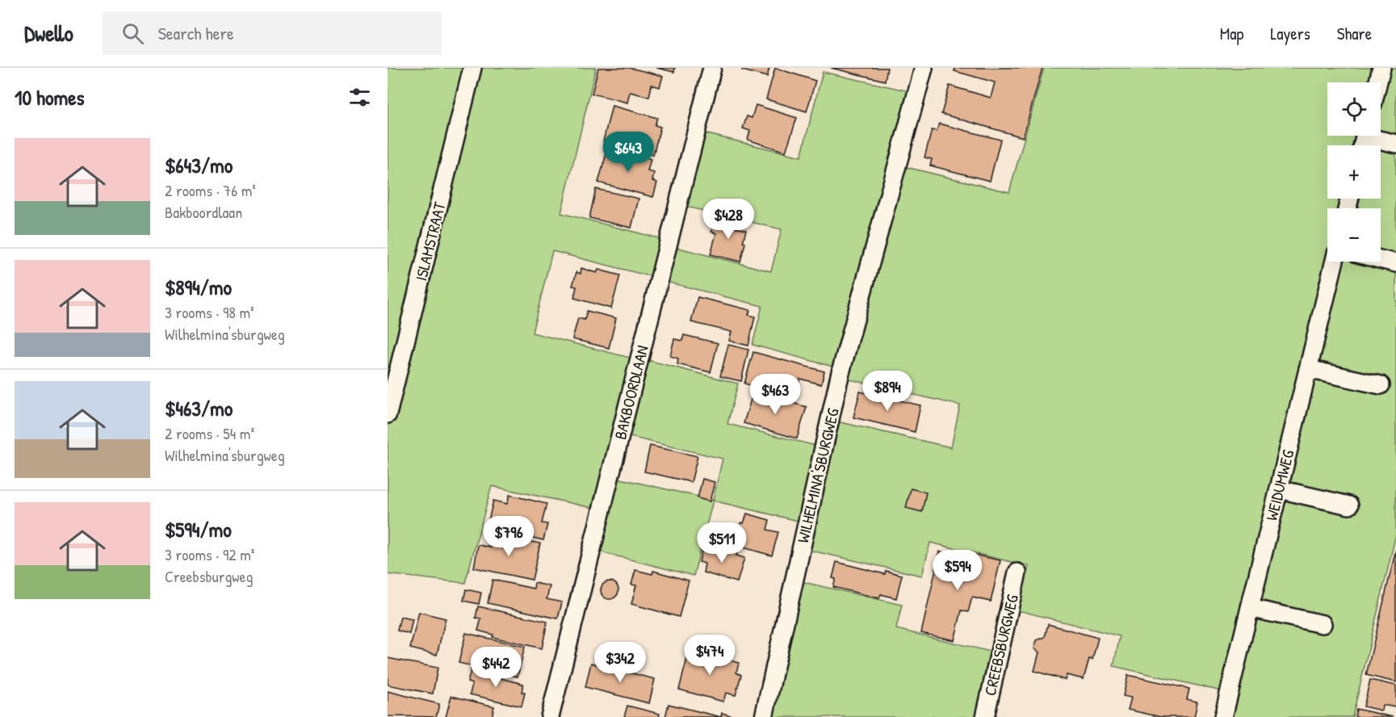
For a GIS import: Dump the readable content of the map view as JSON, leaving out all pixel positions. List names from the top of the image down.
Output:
{
  "streets": {
    "street": [
      "ISLAMSTRAAT",
      "BAKBOORDLAAN",
      "WILHELMINA'SBURGWEG",
      "WEIDUMWEG",
      "CREEBSBURGWEG"
    ]
  },
  "page": {
    "header": "Dwello",
    "search": "Search here",
    "nav": ["Map", "Layers", "Share"],
    "heading": "10 homes",
    "map_buttons": ["+", "−"],
    "list": [
      {
        "name": "$643/mo",
        "note": "2 rooms · 76 m² · Bakboordlaan"
      },
      {
        "name": "$894/mo",
        "note": "3 rooms · 98 m² · Wilhelmina'sburgweg"
      },
      {
        "name": "$463/mo",
        "note": "2 rooms · 54 m² · Wilhelmina'sburgweg"
      },
      {
        "name": "$594/mo",
        "note": "3 rooms · 92 m² · Creebsburgweg"
      }
    ],
    "price": [
      "$643",
      "$428",
      "$894",
      "$463",
      "$796",
      "$511",
      "$594",
      "$474",
      "$342",
      "$442"
    ]
  }
}
